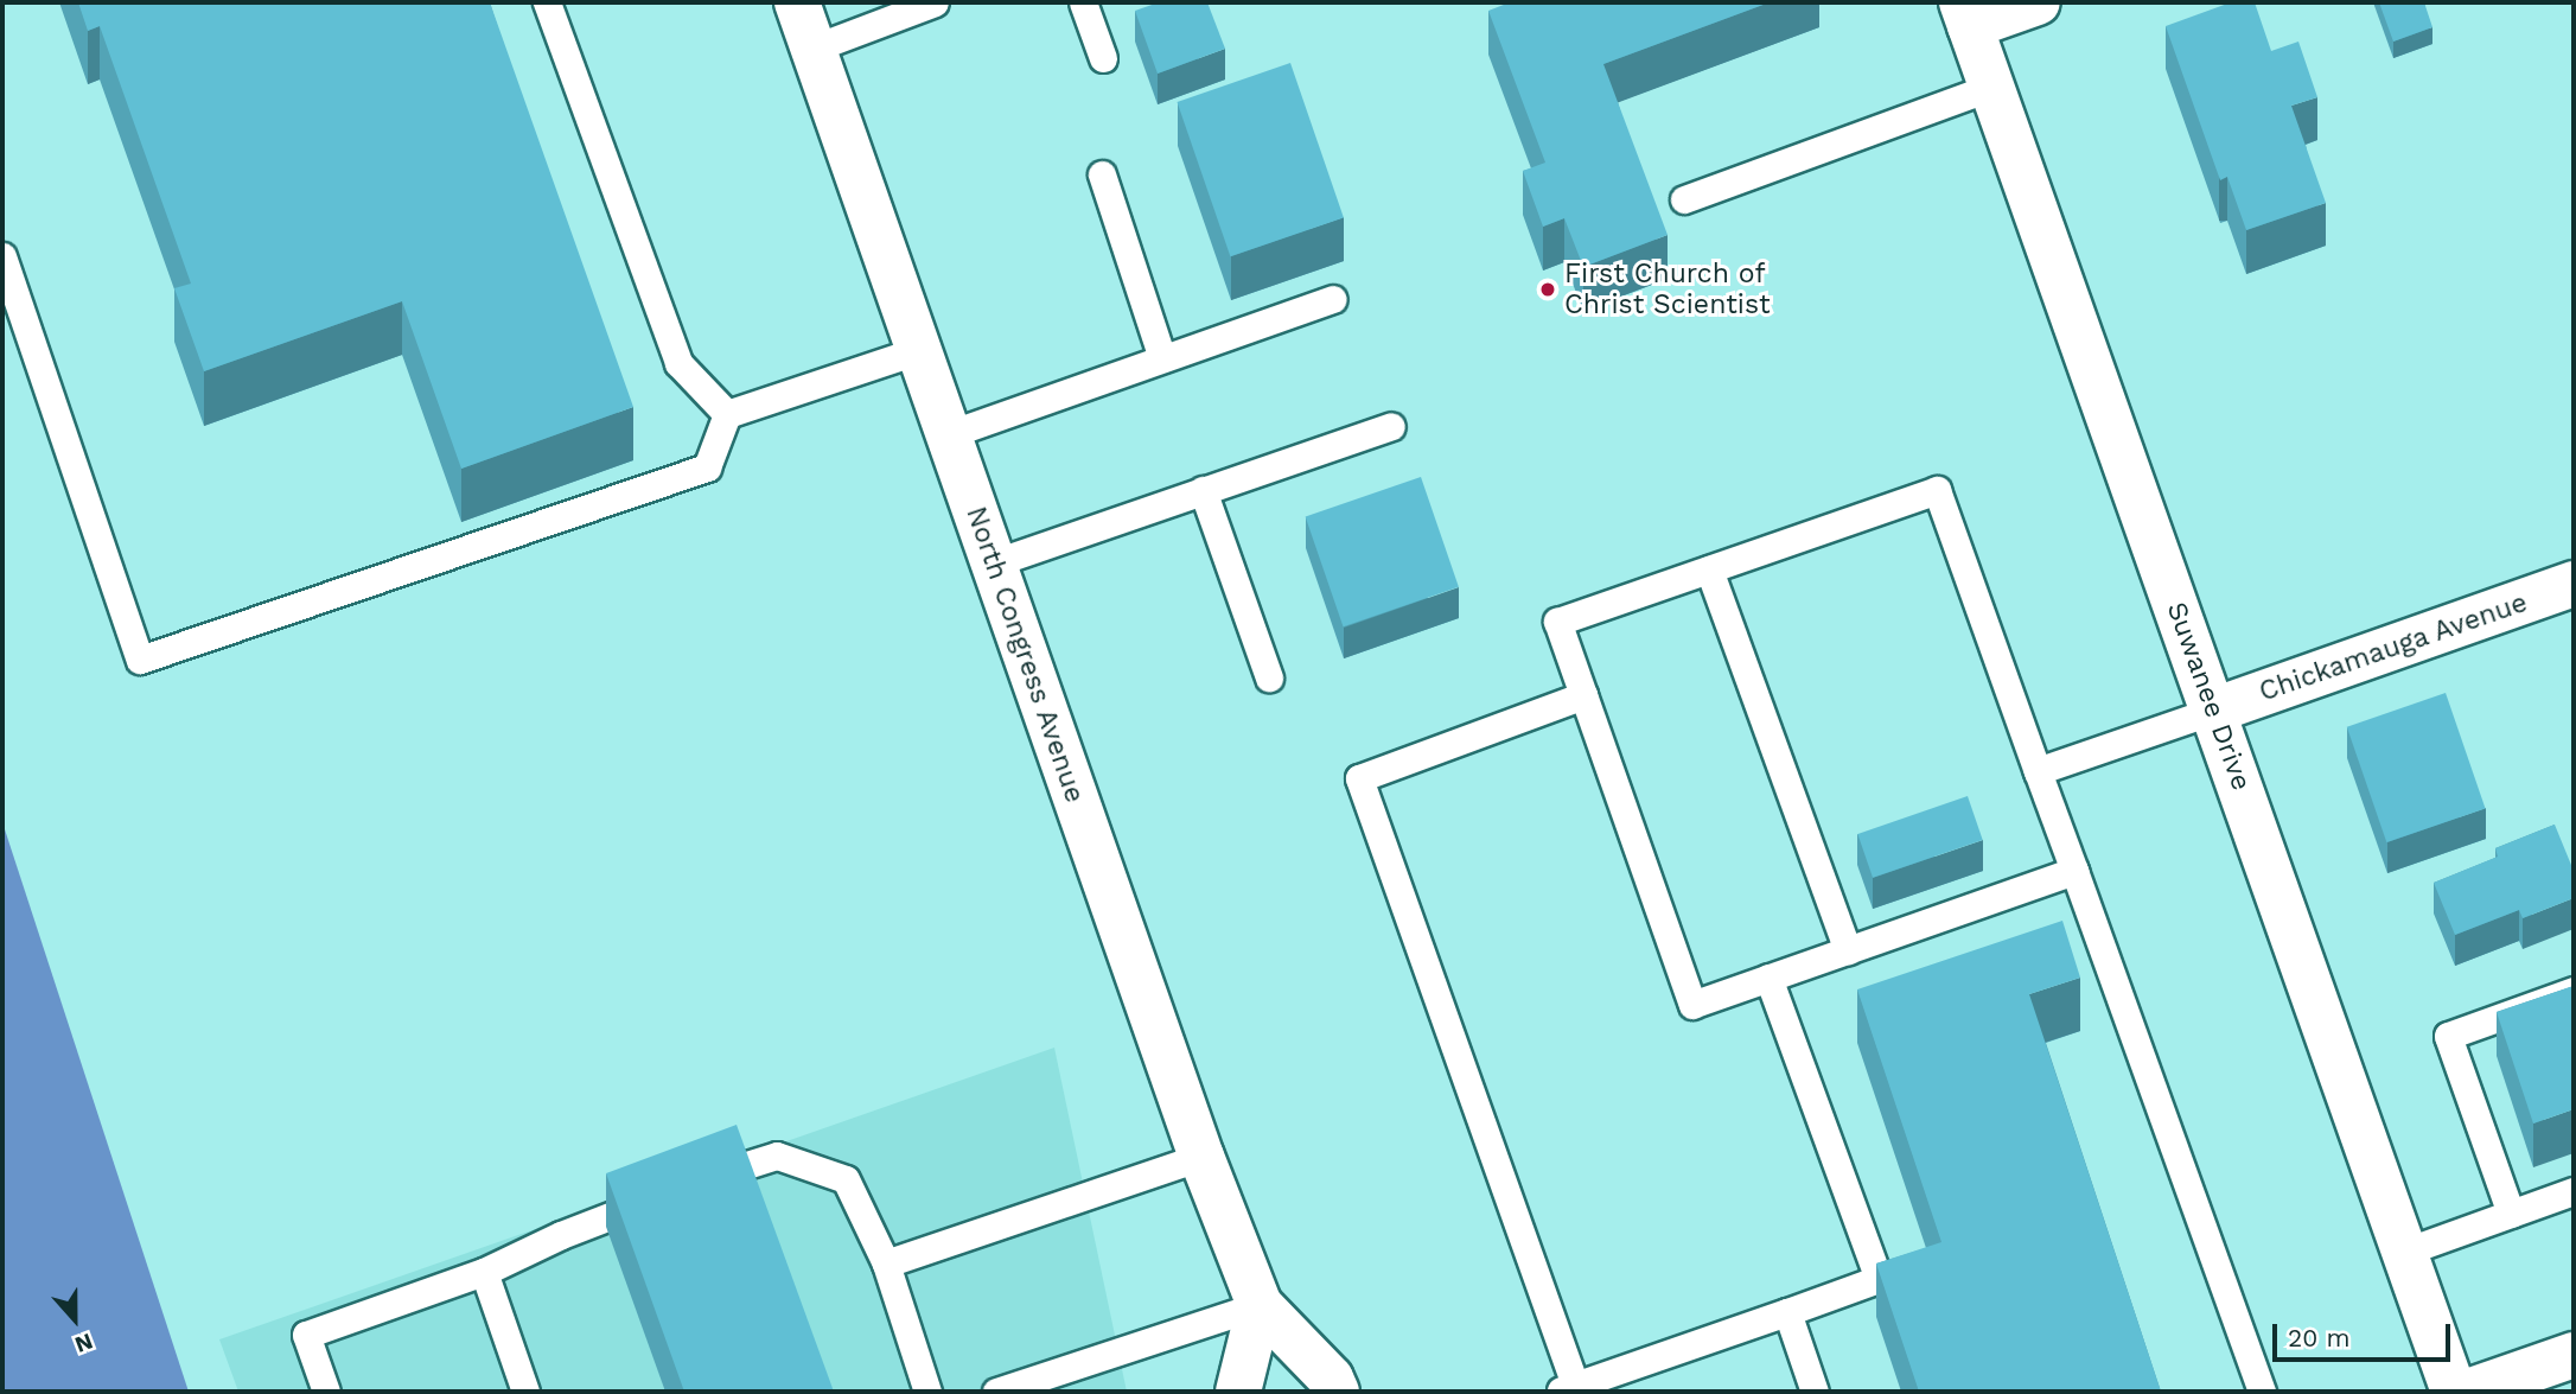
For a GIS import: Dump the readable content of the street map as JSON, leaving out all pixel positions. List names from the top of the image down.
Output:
{
  "streets": {
    "street": ["Chickamauga Avenue", "North Congress Avenue", "Suwanee Drive"]
  },
  "crossings": [
    ["Chickamauga Avenue", "Suwanee Drive"]
  ],
  "places": ["First Church of Christ Scientist"],
  "scale_bar": "20 m",
  "north": "bottom"
}
